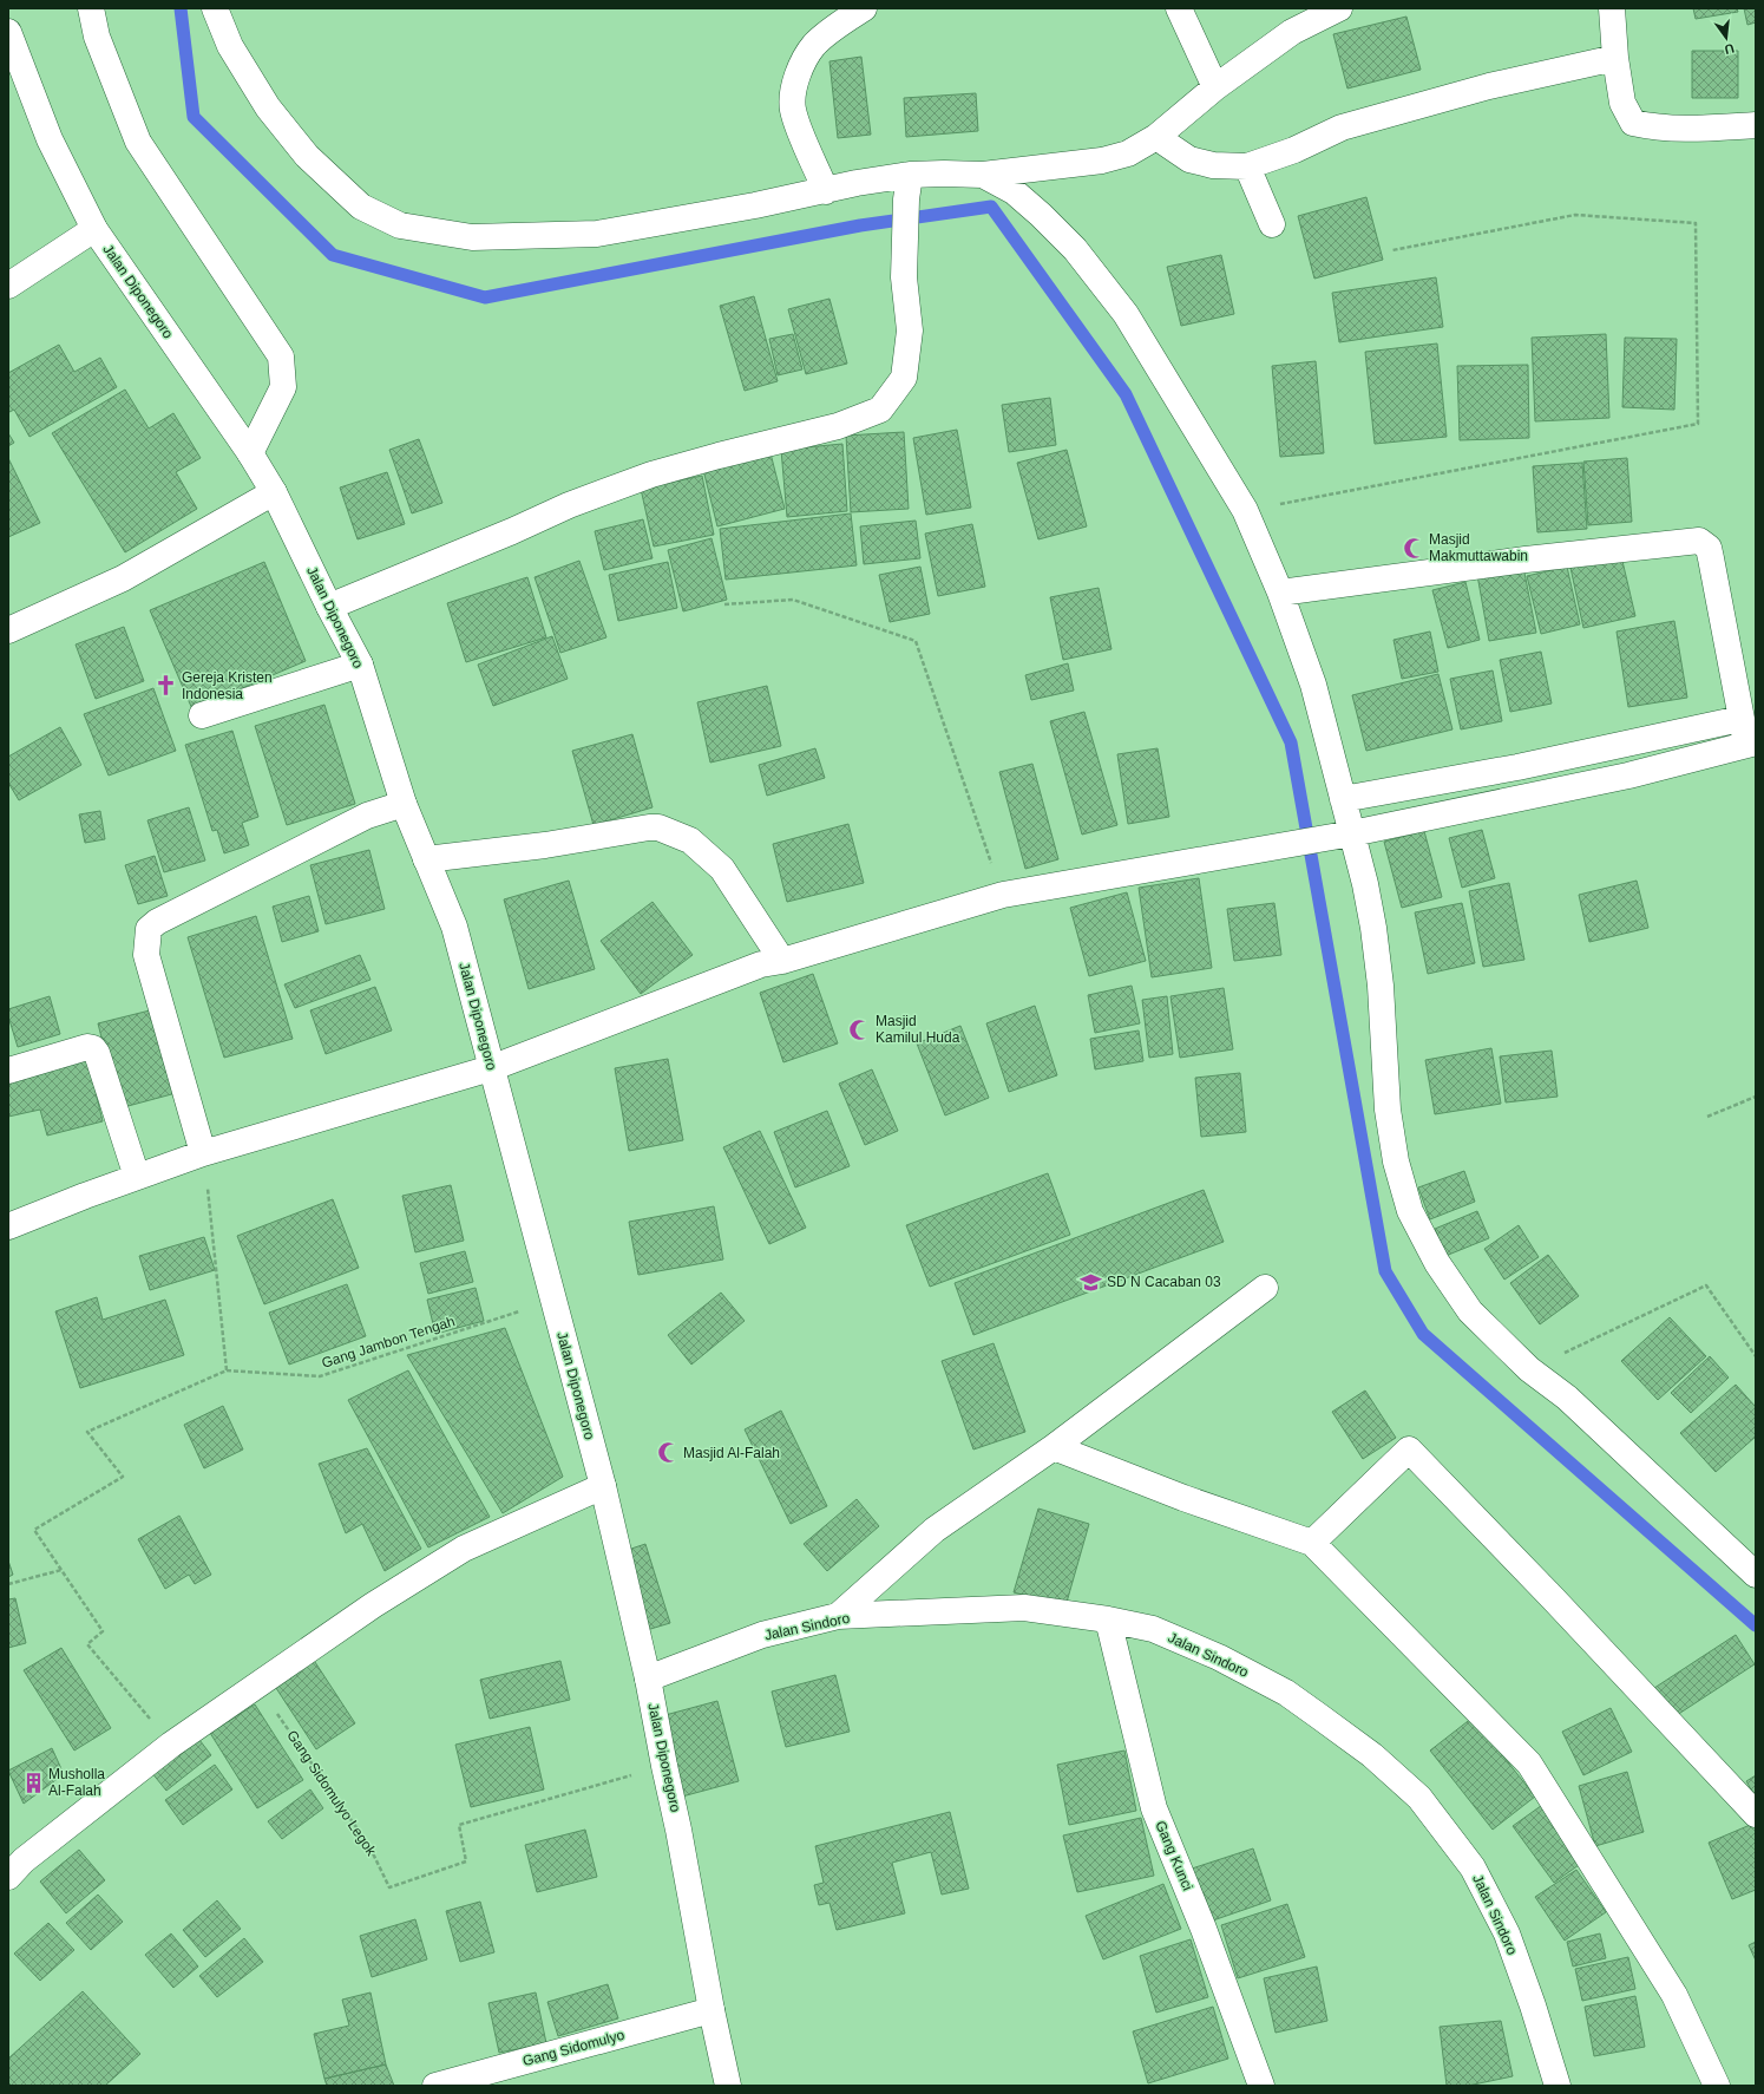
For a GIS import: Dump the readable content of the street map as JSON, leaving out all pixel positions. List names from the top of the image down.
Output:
{
  "streets": {
    "street": [
      "Jalan Diponegoro",
      "Jalan Sindoro",
      "Gang Kunci",
      "Gang Sidomulyo"
    ],
    "path": ["Gang Jambon Tengah", "Gang Sidomulyo Legok"]
  },
  "crossings": [
    ["Jalan Diponegoro", "Gang Jambon Tengah"],
    ["Jalan Diponegoro", "Jalan Sindoro"],
    ["Jalan Diponegoro", "Gang Sidomulyo Legok"],
    ["Jalan Diponegoro", "Gang Sidomulyo"],
    ["Jalan Sindoro", "Gang Kunci"]
  ],
  "places": {
    "mosque": ["Masjid Makmuttawabin", "Masjid Kamilul Huda", "Masjid Al-Falah"],
    "church": ["Gereja Kristen Indonesia"],
    "school or university": ["SD N Cacaban 03"],
    "building": ["Musholla Al-Falah"]
  },
  "north": "bottom"
}
